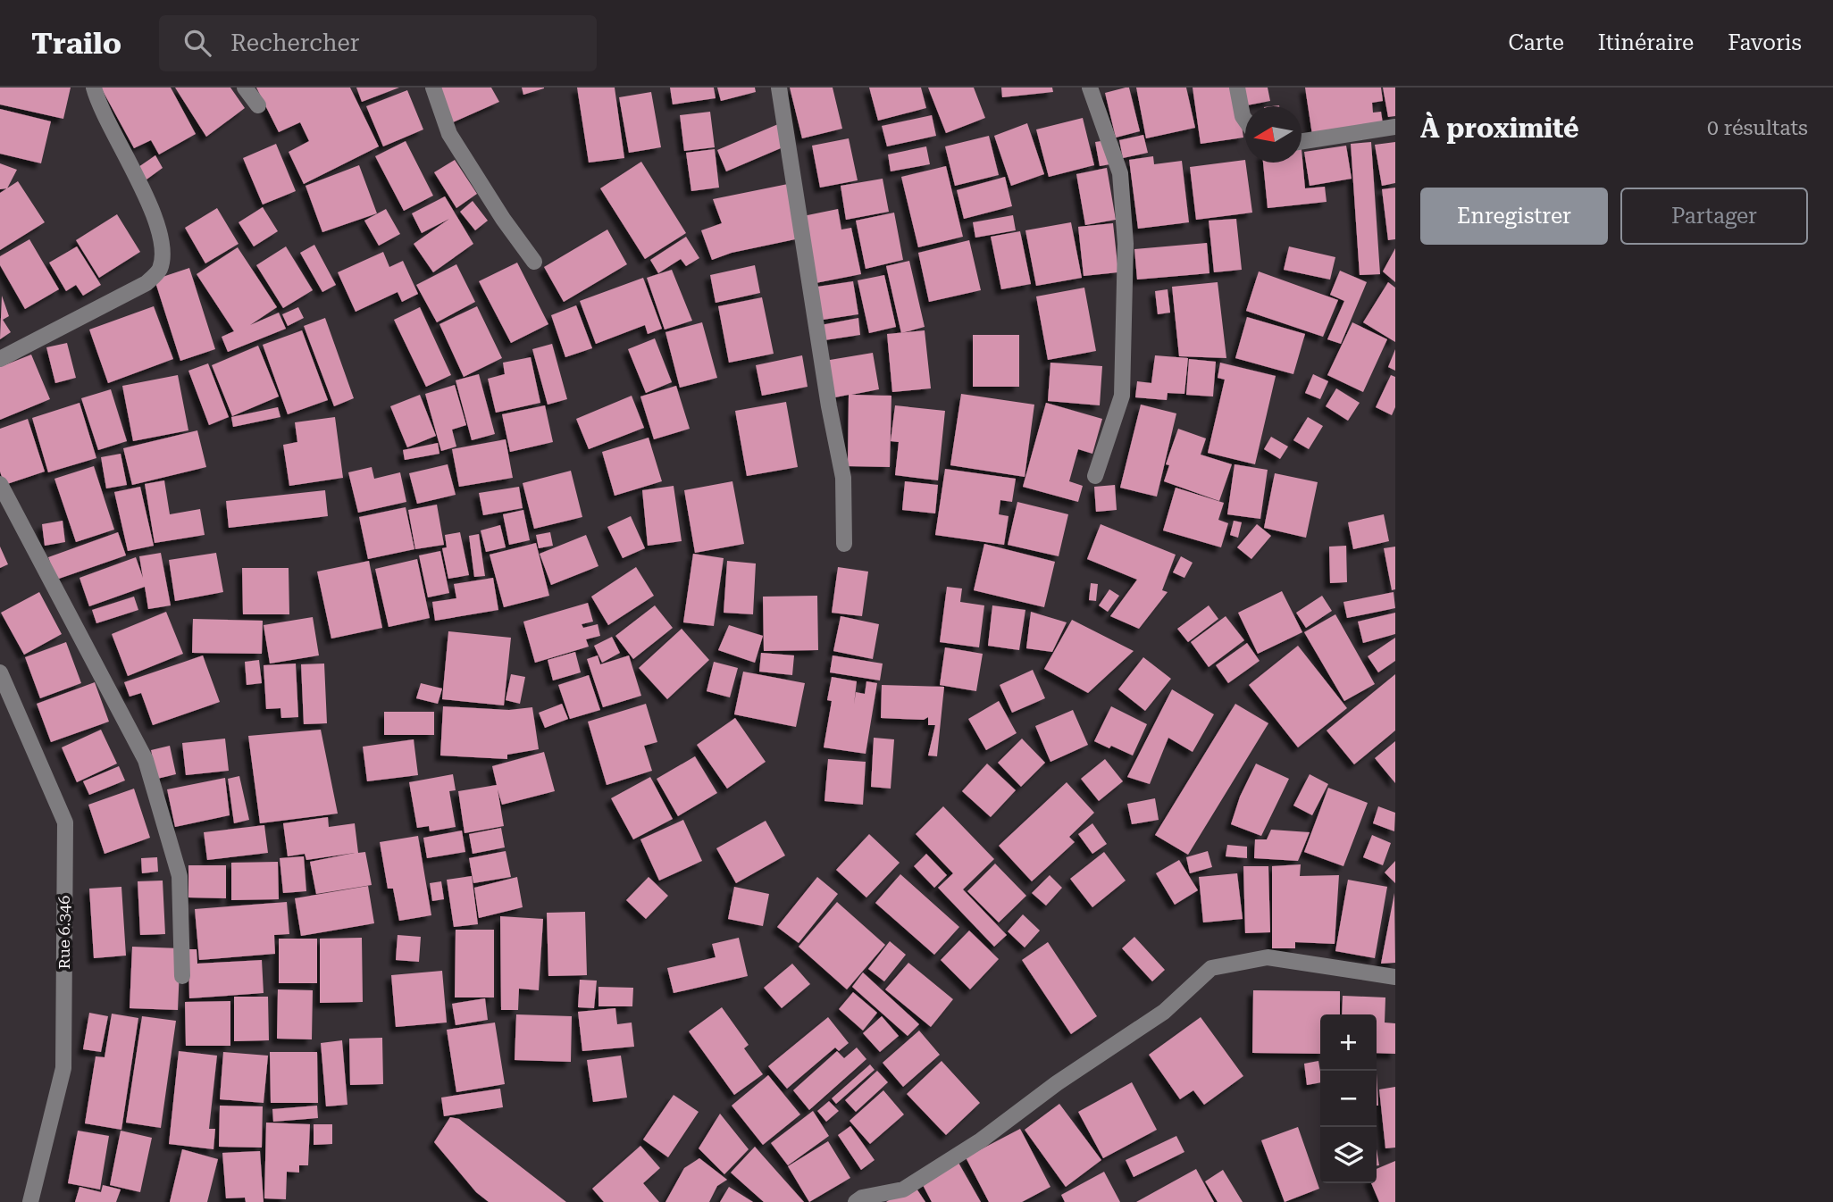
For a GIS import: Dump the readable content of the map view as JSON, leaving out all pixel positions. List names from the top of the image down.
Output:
{
  "streets": {
    "street": ["Rue 6.346"]
  },
  "north": "left",
  "page": {
    "header": "Trailo",
    "search": "Rechercher",
    "nav": ["Carte", "Itinéraire", "Favoris"],
    "heading": ["À proximité", "0 résultats"],
    "buttons": ["Enregistrer", "Partager"],
    "map_buttons": ["+", "−"]
  }
}
